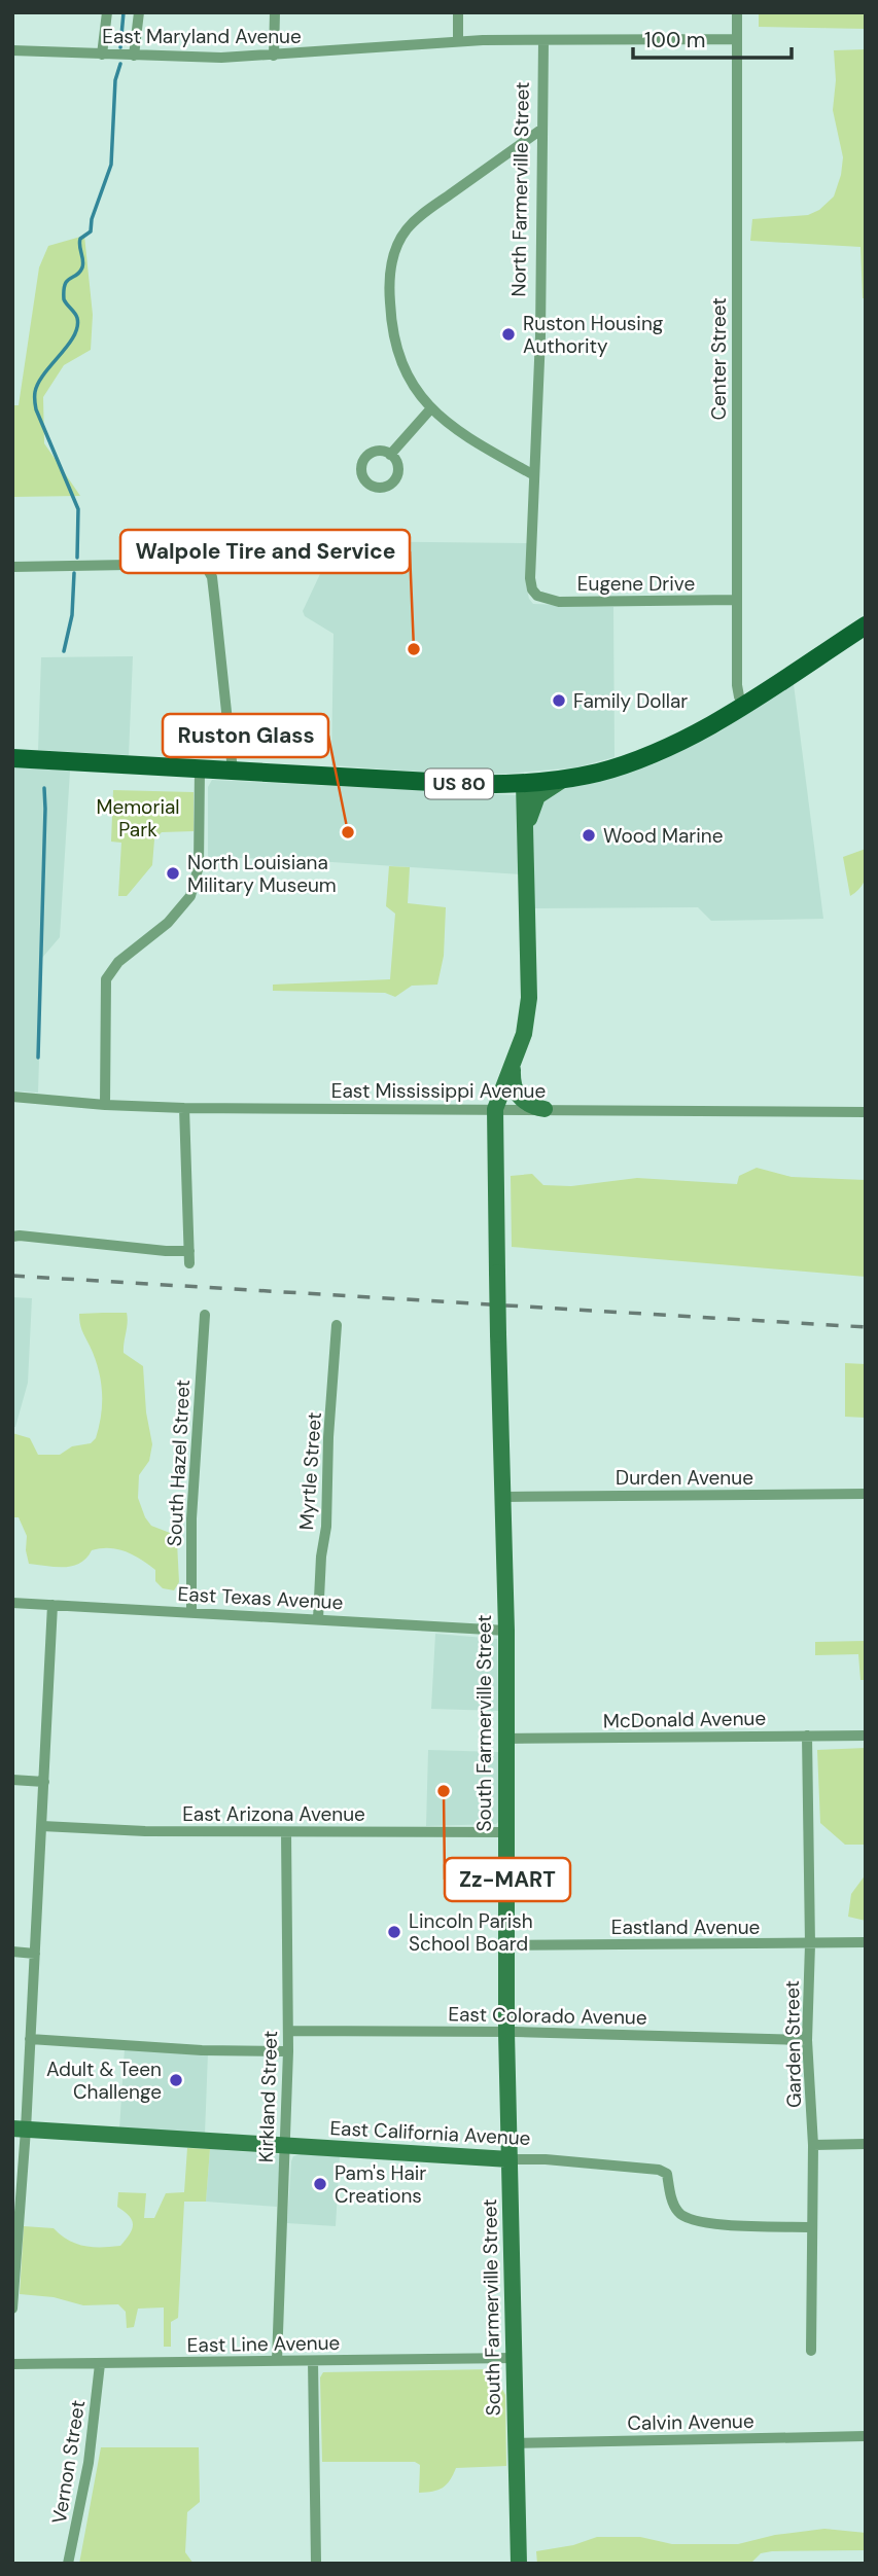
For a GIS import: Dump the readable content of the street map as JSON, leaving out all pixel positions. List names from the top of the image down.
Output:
{
  "streets": {
    "main road": ["US 80"],
    "street": [
      "East Maryland Avenue",
      "North Farmerville Street",
      "Center Street",
      "Eugene Drive",
      "East Mississippi Avenue",
      "South Hazel Street",
      "Myrtle Street",
      "Durden Avenue",
      "East Texas Avenue",
      "McDonald Avenue",
      "South Farmerville Street",
      "East Arizona Avenue",
      "Eastland Avenue",
      "East Colorado Avenue",
      "Garden Street",
      "Kirkland Street",
      "East California Avenue",
      "East Line Avenue",
      "Calvin Avenue",
      "Vernon Street"
    ]
  },
  "crossings": [
    ["East Maryland Avenue", "North Farmerville Street"],
    ["East Maryland Avenue", "Center Street"],
    ["North Farmerville Street", "Eugene Drive"],
    ["Center Street", "Eugene Drive"],
    ["Center Street", "US 80"],
    ["East Mississippi Avenue", "South Farmerville Street"],
    ["South Hazel Street", "East Texas Avenue"],
    ["Myrtle Street", "East Texas Avenue"],
    ["Durden Avenue", "South Farmerville Street"],
    ["East Texas Avenue", "South Farmerville Street"],
    ["McDonald Avenue", "South Farmerville Street"],
    ["McDonald Avenue", "Garden Street"],
    ["South Farmerville Street", "East Arizona Avenue"],
    ["South Farmerville Street", "Eastland Avenue"],
    ["South Farmerville Street", "East Colorado Avenue"],
    ["South Farmerville Street", "East California Avenue"],
    ["South Farmerville Street", "East Line Avenue"],
    ["South Farmerville Street", "Calvin Avenue"],
    ["East Arizona Avenue", "Kirkland Street"],
    ["Eastland Avenue", "Garden Street"],
    ["East Colorado Avenue", "Garden Street"],
    ["East Colorado Avenue", "Kirkland Street"],
    ["Garden Street", "East California Avenue"],
    ["Kirkland Street", "East California Avenue"],
    ["Kirkland Street", "East Line Avenue"],
    ["East Line Avenue", "Vernon Street"]
  ],
  "parks": ["Memorial Park"],
  "places": [
    "Ruston Housing Authority",
    "Walpole Tire and Service",
    "Family Dollar",
    "Ruston Glass",
    "Wood Marine",
    "North Louisiana Military Museum",
    "Zz-MART",
    "Lincoln Parish School Board",
    "Adult & Teen Challenge",
    "Pam's Hair Creations"
  ],
  "scale_bar": "100 m"
}
